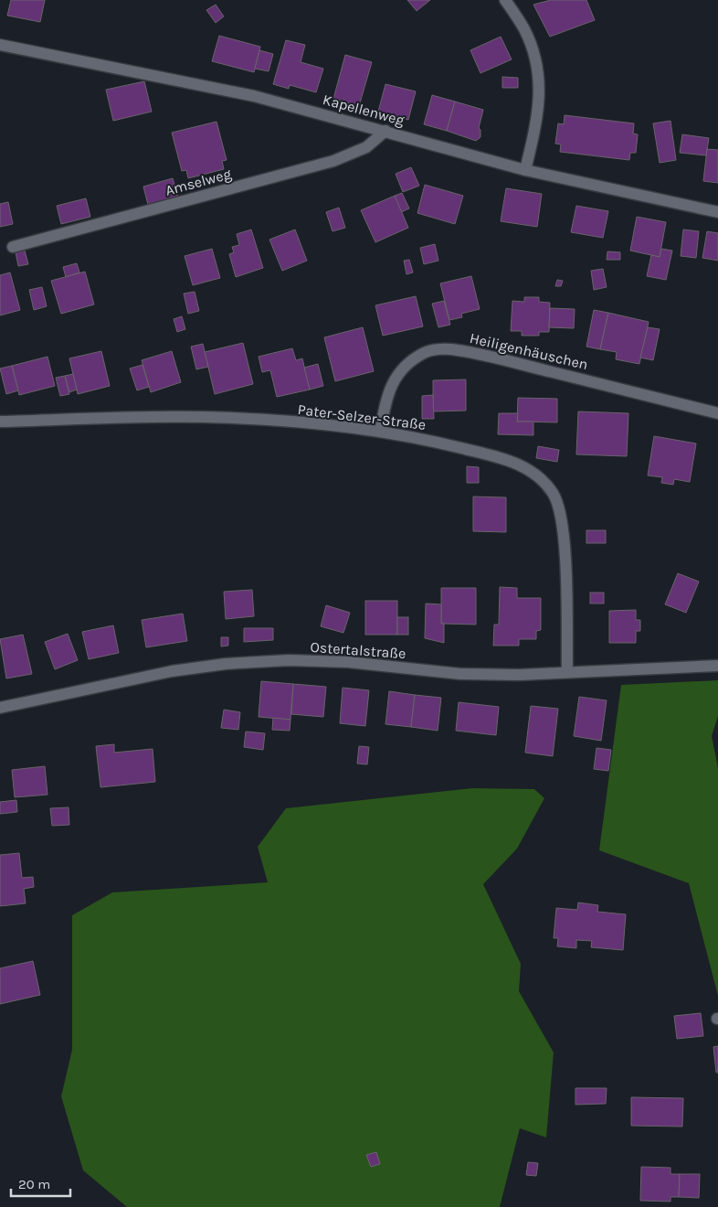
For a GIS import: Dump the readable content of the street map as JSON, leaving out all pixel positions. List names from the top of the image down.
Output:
{
  "streets": {
    "street": [
      "Kapellenweg",
      "Amselweg",
      "Heiligenhäuschen",
      "Pater-Selzer-Straße",
      "Ostertalstraße"
    ]
  },
  "crossings": [
    ["Kapellenweg", "Amselweg"],
    ["Heiligenhäuschen", "Pater-Selzer-Straße"],
    ["Pater-Selzer-Straße", "Ostertalstraße"]
  ],
  "scale_bar": "20 m"
}
